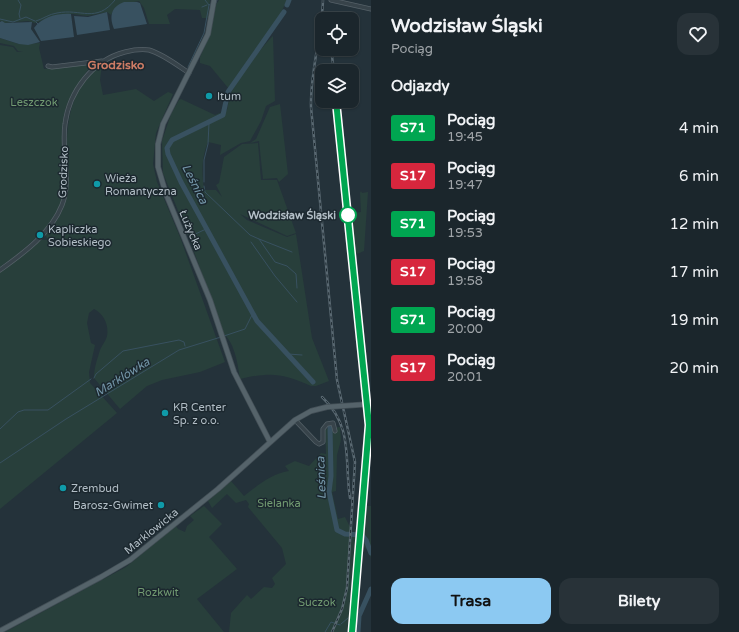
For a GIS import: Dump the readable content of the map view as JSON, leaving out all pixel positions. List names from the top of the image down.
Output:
{
  "streets": {
    "main road": ["Łużycka", "Marklowicka"],
    "street": ["Grodzisko"]
  },
  "crossings": [
    ["Grodzisko", "Łużycka"],
    ["Łużycka", "Marklowicka"]
  ],
  "districts": ["Grodzisko"],
  "water": ["Leśnica", "Marklówka"],
  "parks": [
    "Leszczok",
    "Sielanka",
    "Rozkwit",
    "Suczok"
  ],
  "places": [
    "Itum",
    "Wieża Romantyczna",
    "Wodzisław Śląski",
    "Kapliczka Sobieskiego",
    "KR Center Sp. z o.o.",
    "Zrembud",
    "Barosz-Gwimet"
  ],
  "page": {
    "heading": [
      ["Wodzisław Śląski", "Pociąg"],
      "Odjazdy"
    ],
    "list": [
      {
        "mark": "S71",
        "name": "Pociąg",
        "note": "19:45",
        "value": "4 min"
      },
      {
        "mark": "S17",
        "name": "Pociąg",
        "note": "19:47",
        "value": "6 min"
      },
      {
        "mark": "S71",
        "name": "Pociąg",
        "note": "19:53",
        "value": "12 min"
      },
      {
        "mark": "S17",
        "name": "Pociąg",
        "note": "19:58",
        "value": "17 min"
      },
      {
        "mark": "S71",
        "name": "Pociąg",
        "note": "20:00",
        "value": "19 min"
      },
      {
        "mark": "S17",
        "name": "Pociąg",
        "note": "20:01",
        "value": "20 min"
      }
    ],
    "buttons": ["Trasa", "Bilety"]
  }
}
